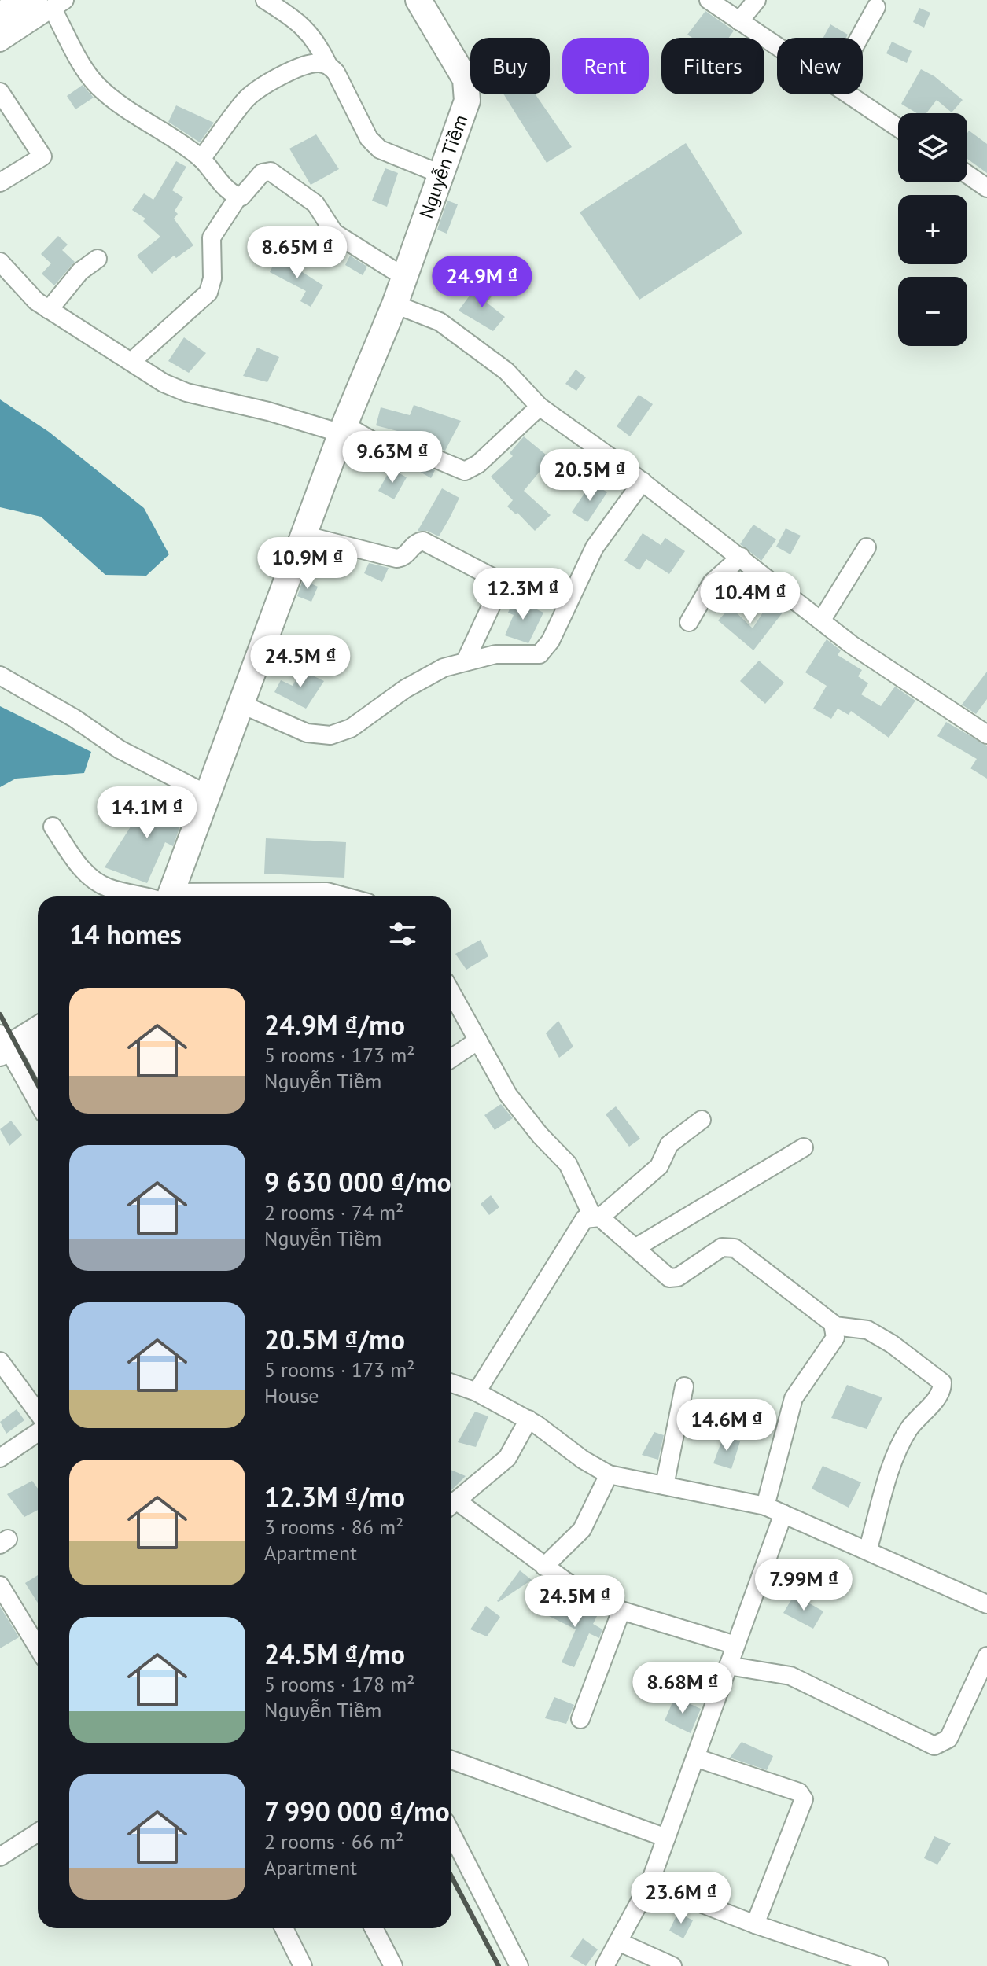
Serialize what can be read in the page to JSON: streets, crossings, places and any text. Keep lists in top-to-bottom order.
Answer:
{
  "streets": {
    "street": ["Nguyễn Tiềm"]
  },
  "page": {
    "chip": [
      "Buy",
      "Rent",
      "Filters",
      "New"
    ],
    "map_buttons": ["+", "−"],
    "price": [
      "8.65M ₫",
      "24.9M ₫",
      "9.63M ₫",
      "20.5M ₫",
      "10.9M ₫",
      "12.3M ₫",
      "10.4M ₫",
      "24.5M ₫",
      "14.1M ₫",
      "14.6M ₫",
      "7.99M ₫",
      "24.5M ₫",
      "8.68M ₫",
      "23.6M ₫"
    ],
    "heading": "14 homes",
    "list": [
      {
        "name": "24.9M ₫/mo",
        "note": "5 rooms · 173 m² · Nguyễn Tiềm"
      },
      {
        "name": "9 630 000 ₫/mo",
        "note": "2 rooms · 74 m² · Nguyễn Tiềm"
      },
      {
        "name": "20.5M ₫/mo",
        "note": "5 rooms · 173 m² · House"
      },
      {
        "name": "12.3M ₫/mo",
        "note": "3 rooms · 86 m² · Apartment"
      },
      {
        "name": "24.5M ₫/mo",
        "note": "5 rooms · 178 m² · Nguyễn Tiềm"
      },
      {
        "name": "7 990 000 ₫/mo",
        "note": "2 rooms · 66 m² · Apartment"
      }
    ]
  }
}
